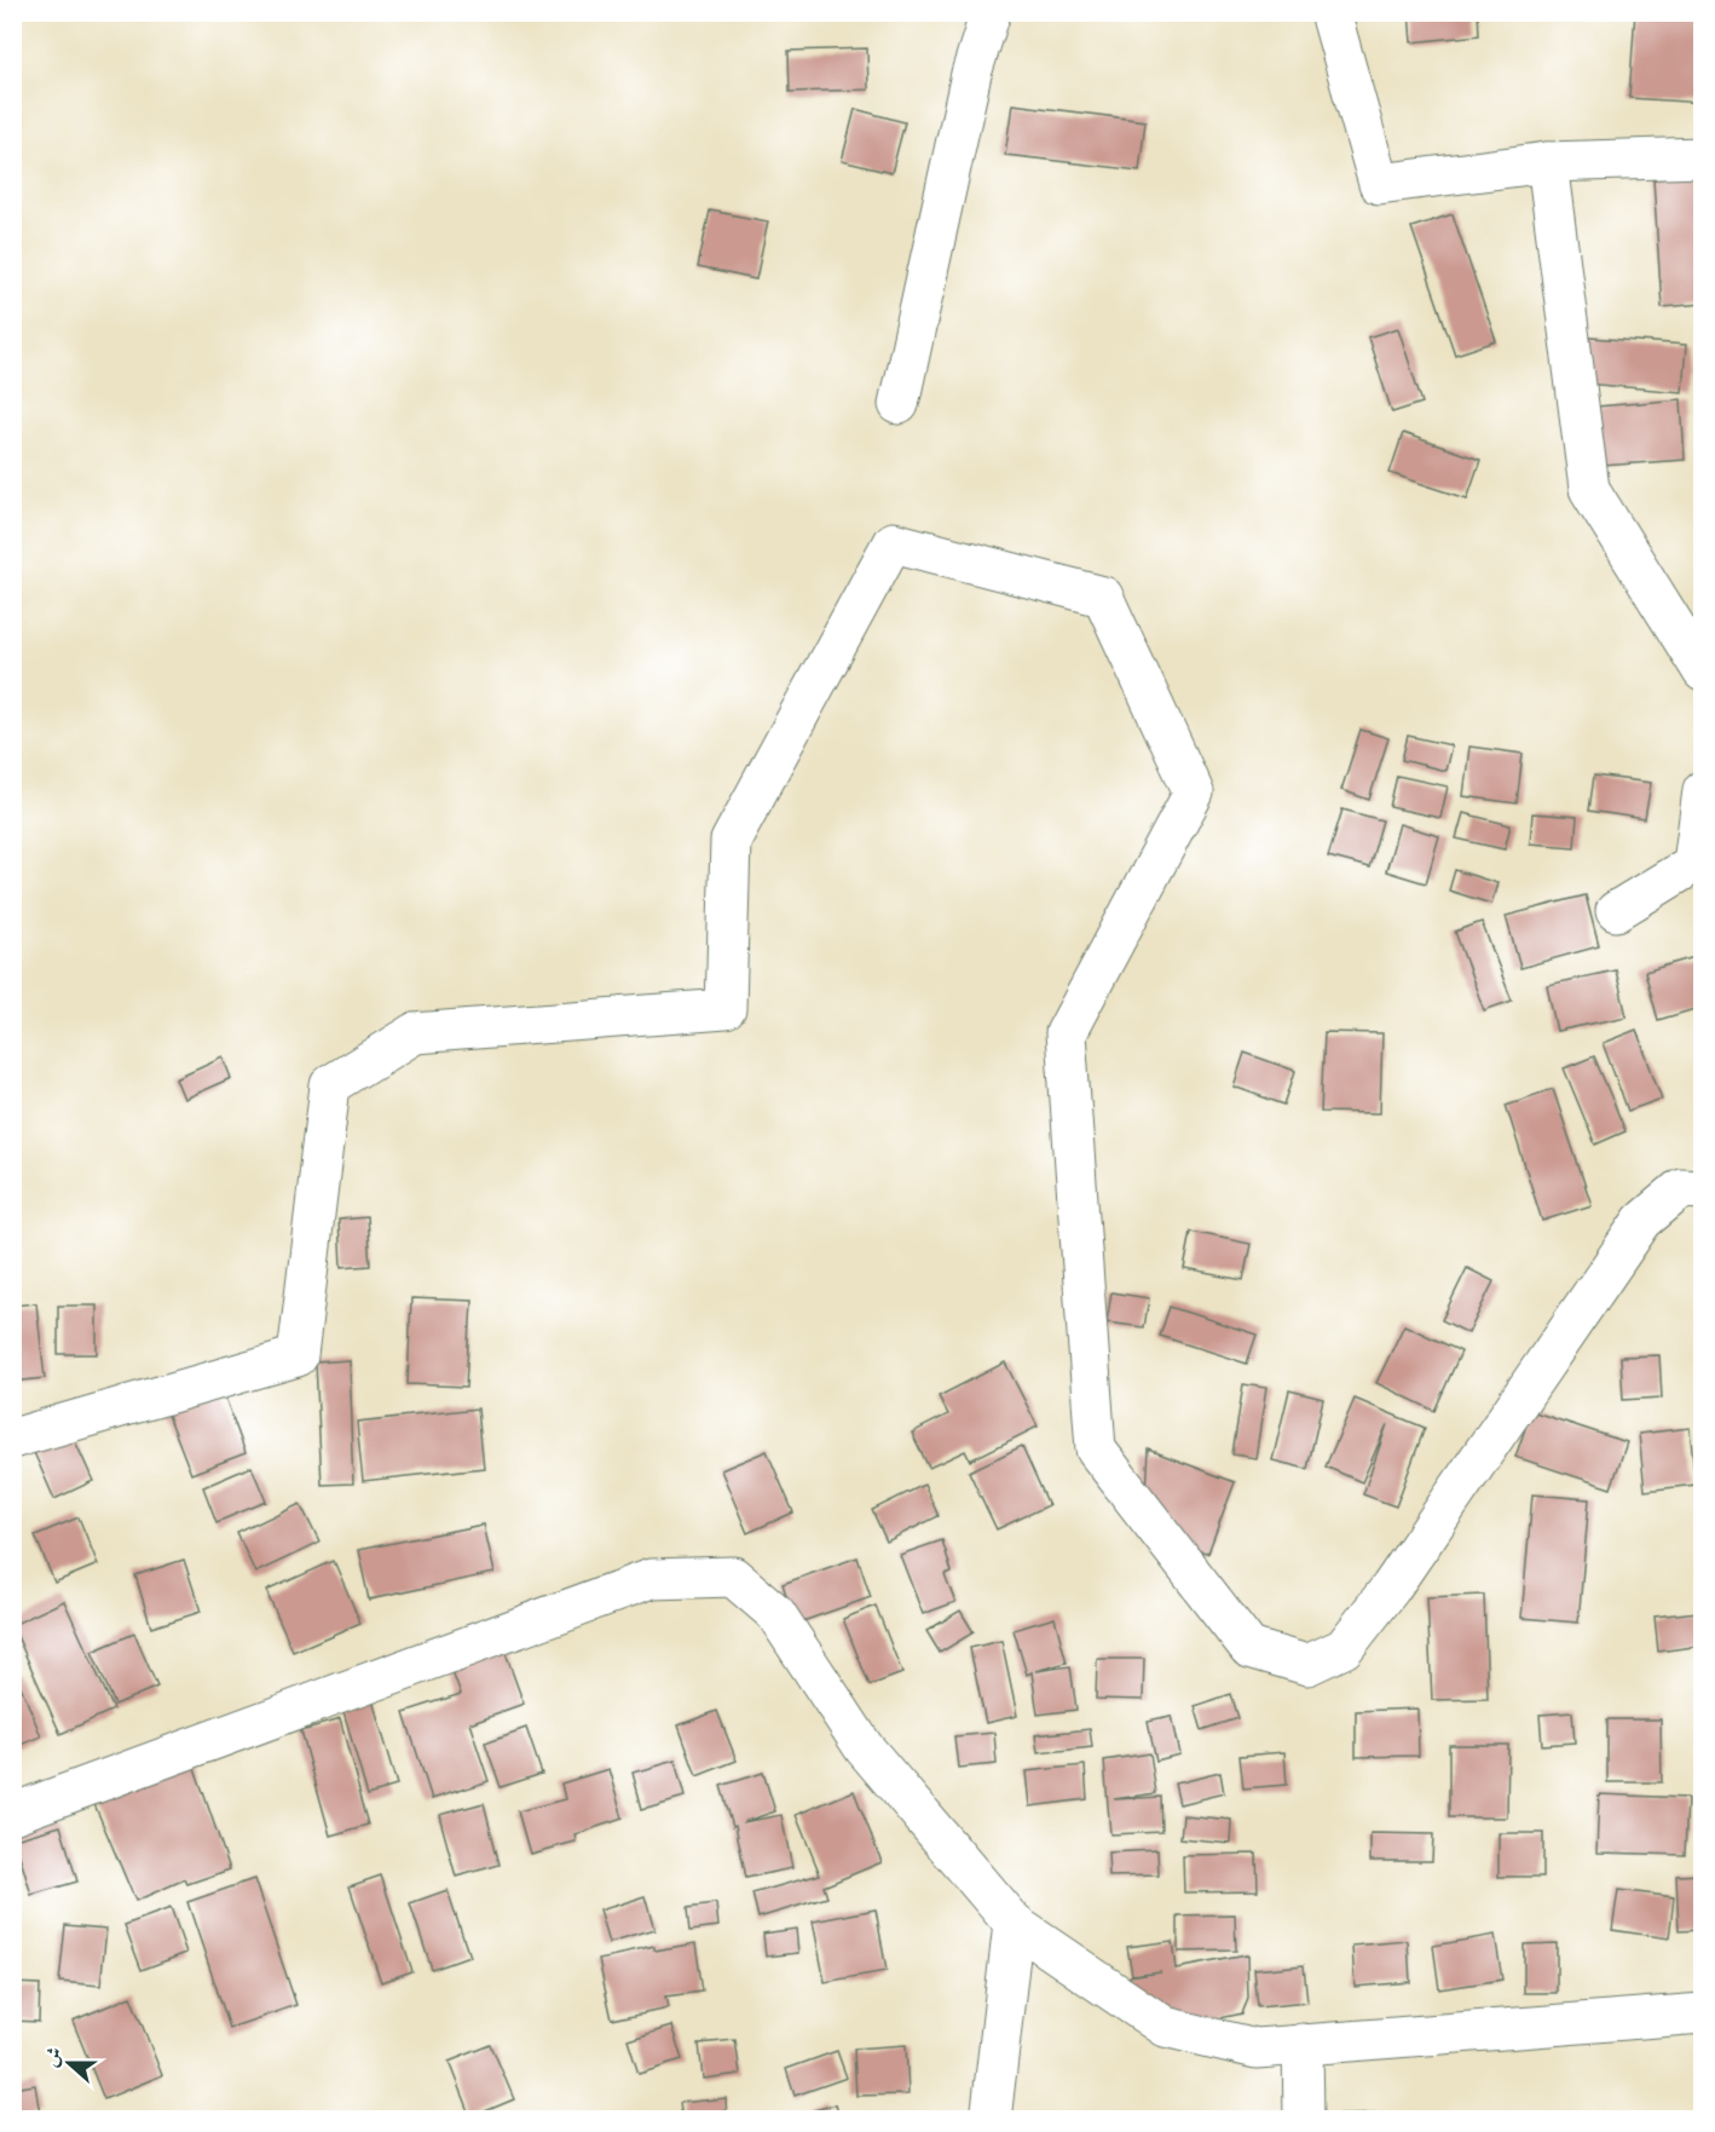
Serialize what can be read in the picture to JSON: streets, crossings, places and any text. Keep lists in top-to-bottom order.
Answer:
{
  "north": "left"
}
